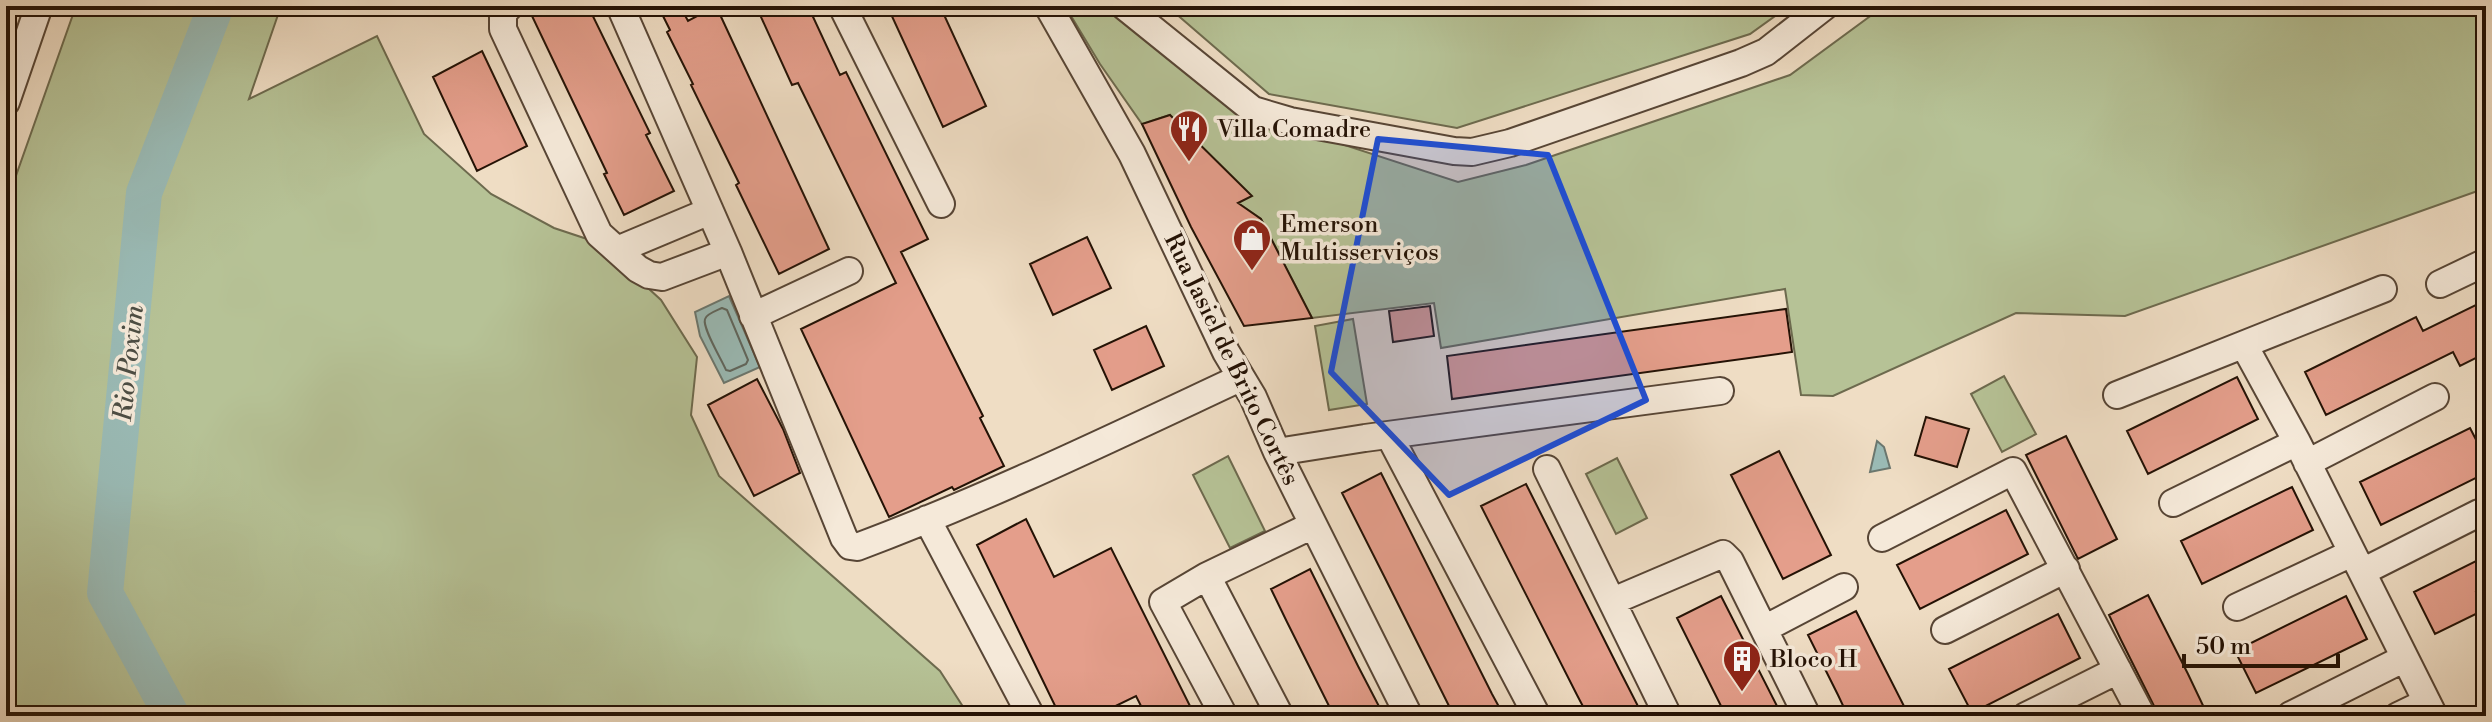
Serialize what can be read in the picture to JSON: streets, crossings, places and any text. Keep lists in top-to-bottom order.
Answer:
{
  "streets": {
    "street": ["Rua Jasiel de Brito Cortês"]
  },
  "water": ["Rio Poxim"],
  "places": {
    "restaurant": ["Villa Comadre"],
    "shop": ["Emerson Multisserviços"],
    "building": ["Bloco H"]
  },
  "scale_bar": "50 m"
}
